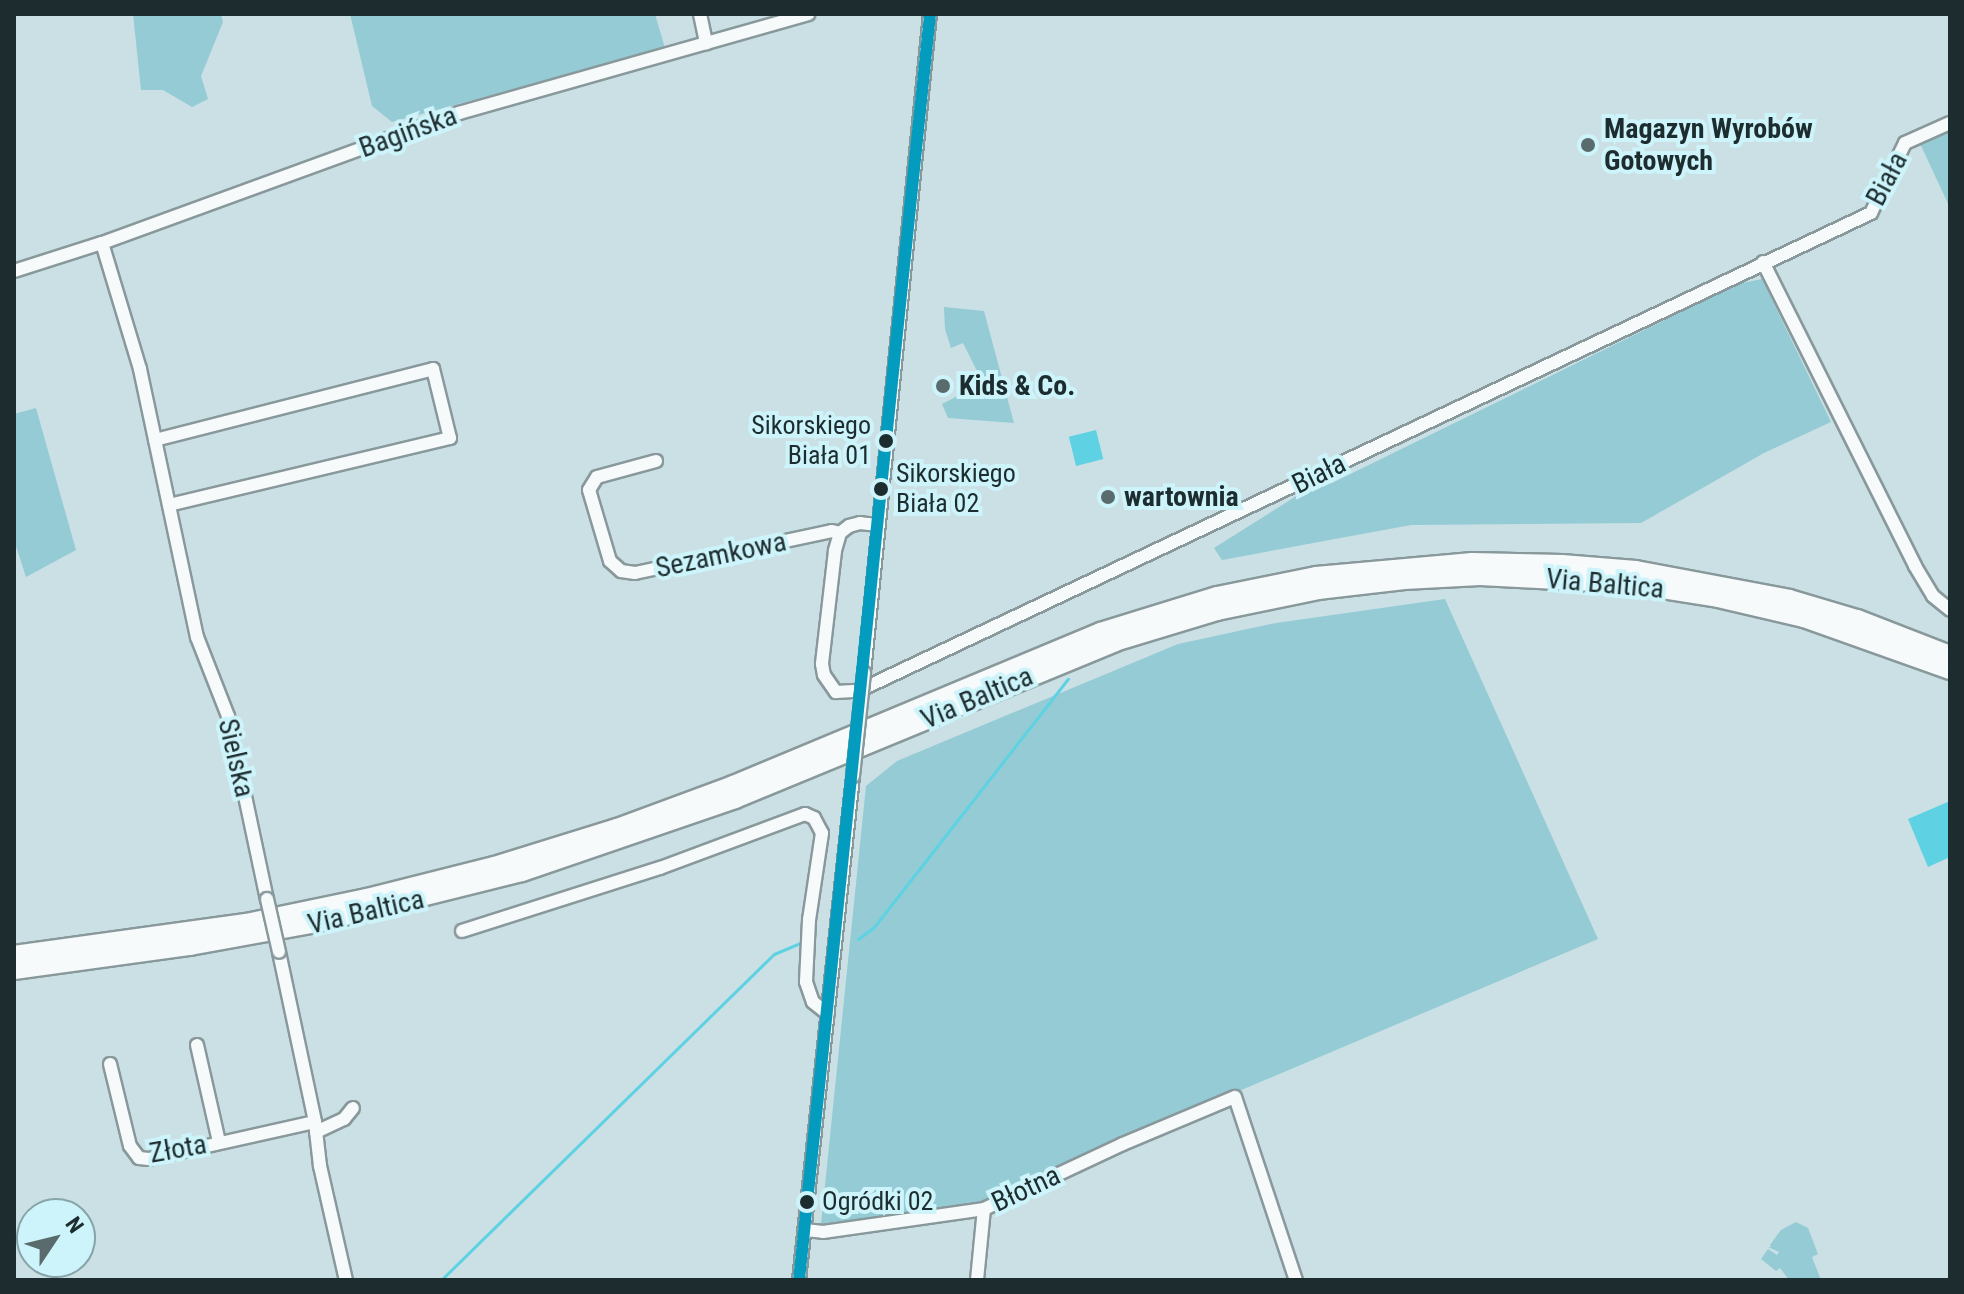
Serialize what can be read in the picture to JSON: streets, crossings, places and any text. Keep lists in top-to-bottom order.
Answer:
{
  "streets": {
    "highway": ["Via Baltica"],
    "street": [
      "Bagińska",
      "Biała",
      "Sezamkowa",
      "Sielska",
      "Złota",
      "Błotna"
    ]
  },
  "crossings": [
    ["Bagińska", "Sielska"],
    ["Biała", "Sezamkowa"],
    ["Sielska", "Złota"]
  ],
  "places": [
    "Magazyn Wyrobów Gotowych",
    "Kids & Co.",
    "Sikorskiego Biała 01",
    "Sikorskiego Biała 02",
    "wartownia",
    "Ogródki 02"
  ],
  "north": "top right"
}
